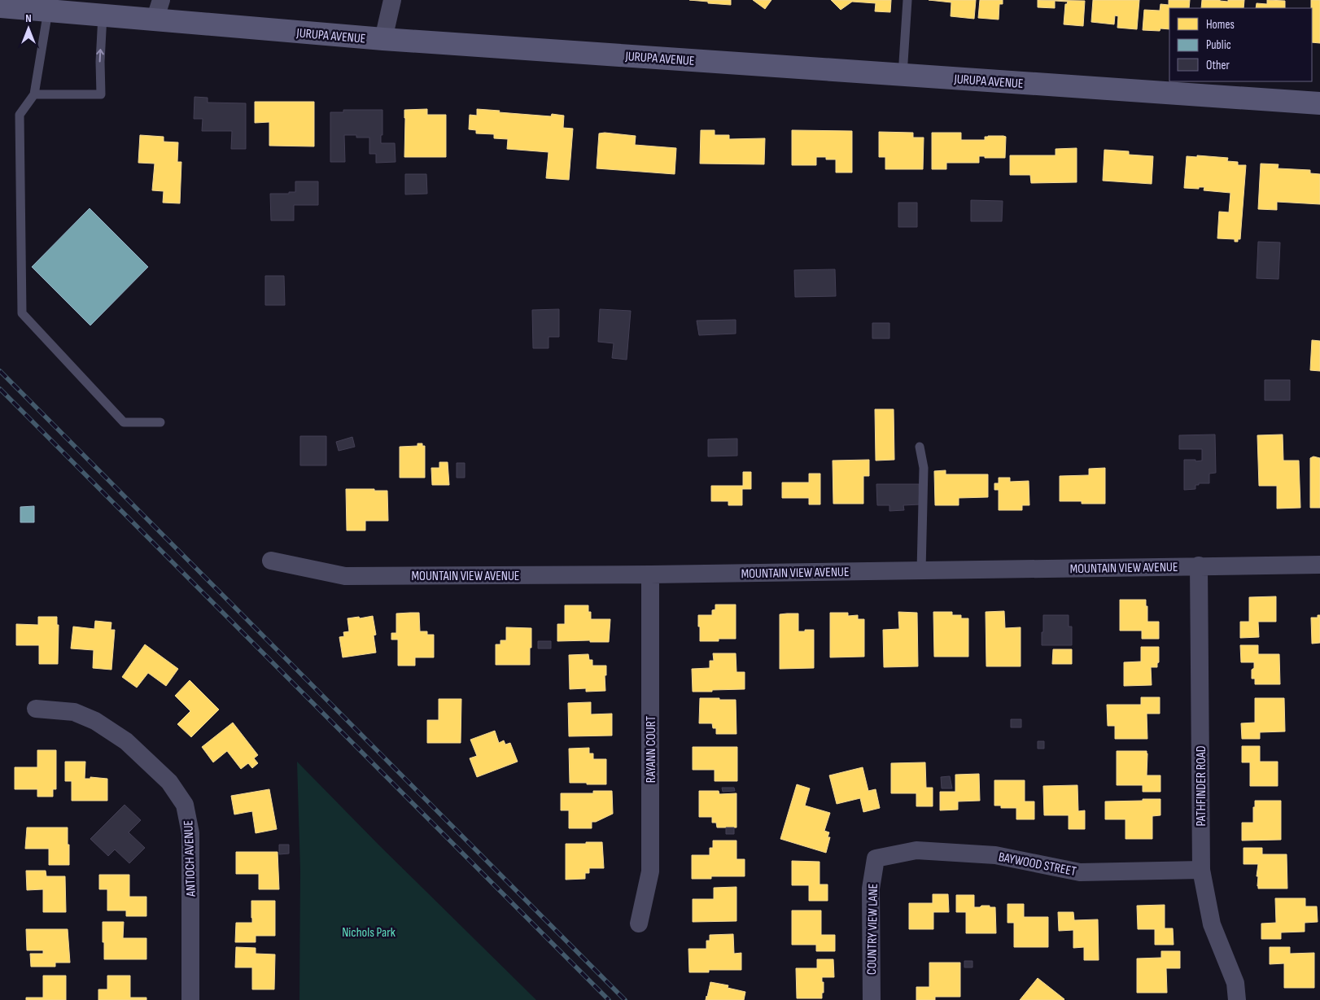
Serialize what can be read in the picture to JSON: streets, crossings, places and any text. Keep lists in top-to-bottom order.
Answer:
{
  "streets": {
    "main road": ["JURUPA AVENUE"],
    "street": [
      "MOUNTAIN VIEW AVENUE",
      "RAYANN COURT",
      "PATHFINDER ROAD",
      "ANTIOCH AVENUE",
      "BAYWOOD STREET",
      "COUNTRY VIEW LANE"
    ]
  },
  "crossings": [
    ["MOUNTAIN VIEW AVENUE", "RAYANN COURT"],
    ["MOUNTAIN VIEW AVENUE", "PATHFINDER ROAD"],
    ["PATHFINDER ROAD", "BAYWOOD STREET"],
    ["BAYWOOD STREET", "COUNTRY VIEW LANE"]
  ],
  "parks": ["Nichols Park"],
  "legend": ["Homes", "Public", "Other"],
  "north": "top"
}
